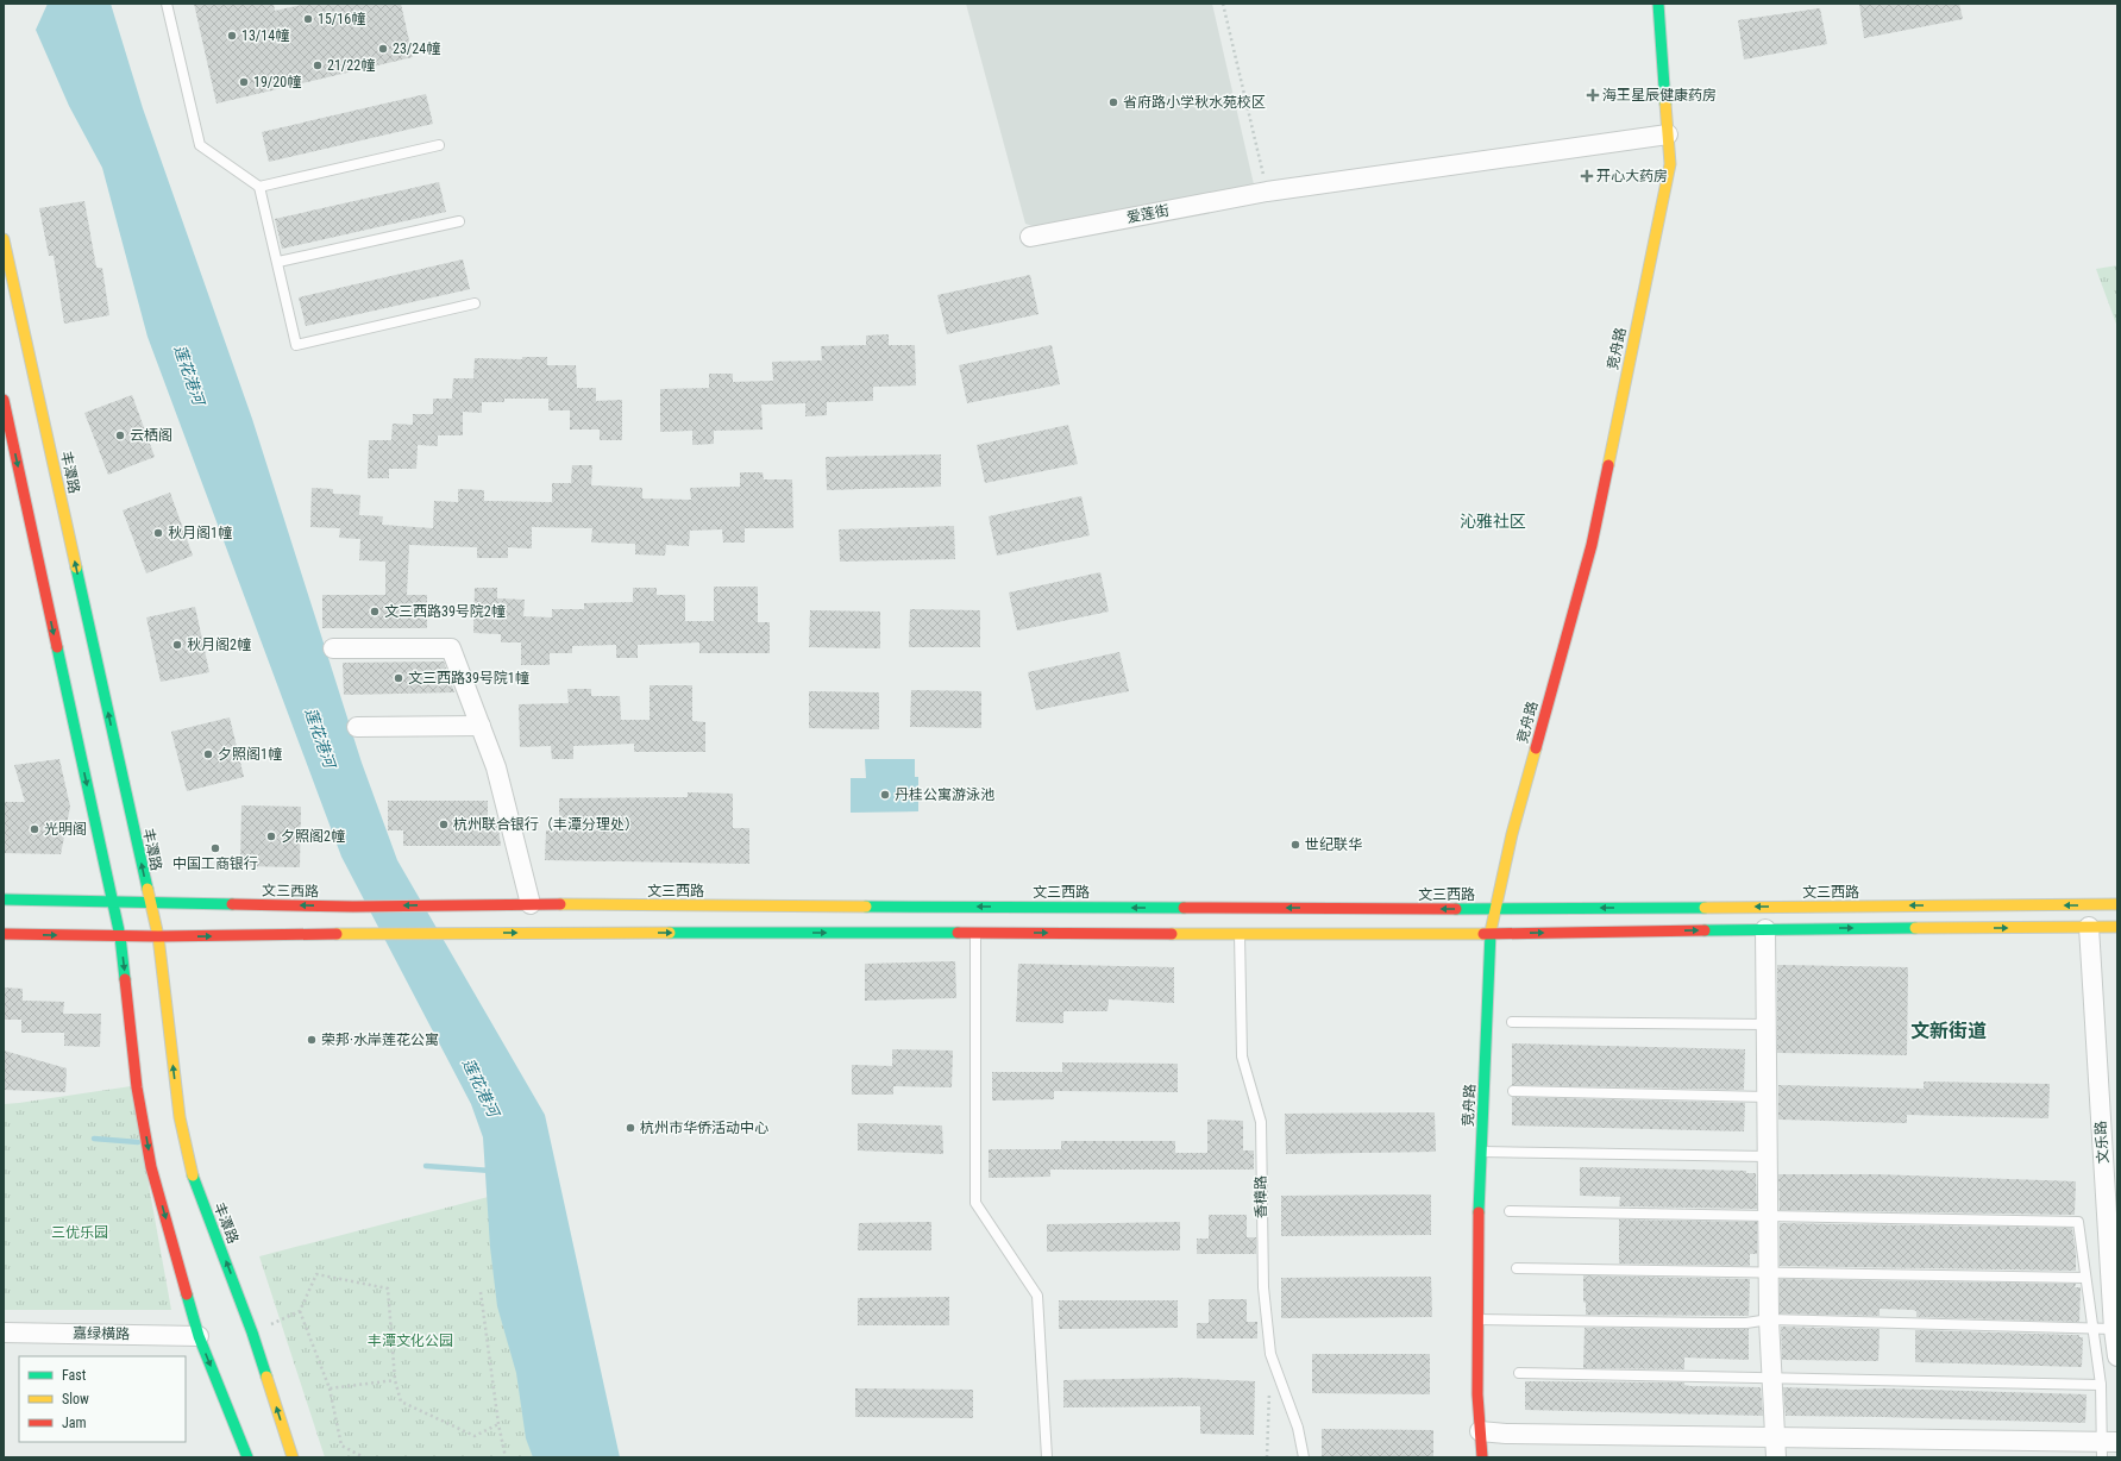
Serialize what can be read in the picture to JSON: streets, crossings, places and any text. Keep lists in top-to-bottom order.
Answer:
{
  "streets": {
    "main road": ["竞舟路", "丰潭路", "文三西路"],
    "street": ["爱莲街", "文乐路", "嘉绿横路"],
    "lane": ["香樟路"]
  },
  "crossings": [
    ["爱莲街", "竞舟路"],
    ["竞舟路", "文三西路"],
    ["丰潭路", "文三西路"]
  ],
  "districts": ["沁雅社区", "文新街道"],
  "water": ["莲花港河"],
  "parks": ["三优乐园", "丰潭文化公园"],
  "places": {
    "other": [
      "15/16幢",
      "13/14幢",
      "23/24幢",
      "21/22幢",
      "19/20幢",
      "省府路小学秋水苑校区",
      "云栖阁",
      "秋月阁1幢",
      "文三西路39号院2幢",
      "秋月阁2幢",
      "文三西路39号院1幢",
      "夕照阁1幢",
      "丹桂公寓游泳池",
      "杭州联合银行（丰潭分理处）",
      "光明阁",
      "夕照阁2幢",
      "世纪联华",
      "中国工商银行",
      "荣邦·水岸莲花公寓",
      "杭州市华侨活动中心"
    ],
    "health": ["海王星辰健康药房", "开心大药房"]
  },
  "legend": ["Fast", "Slow", "Jam"]
}
